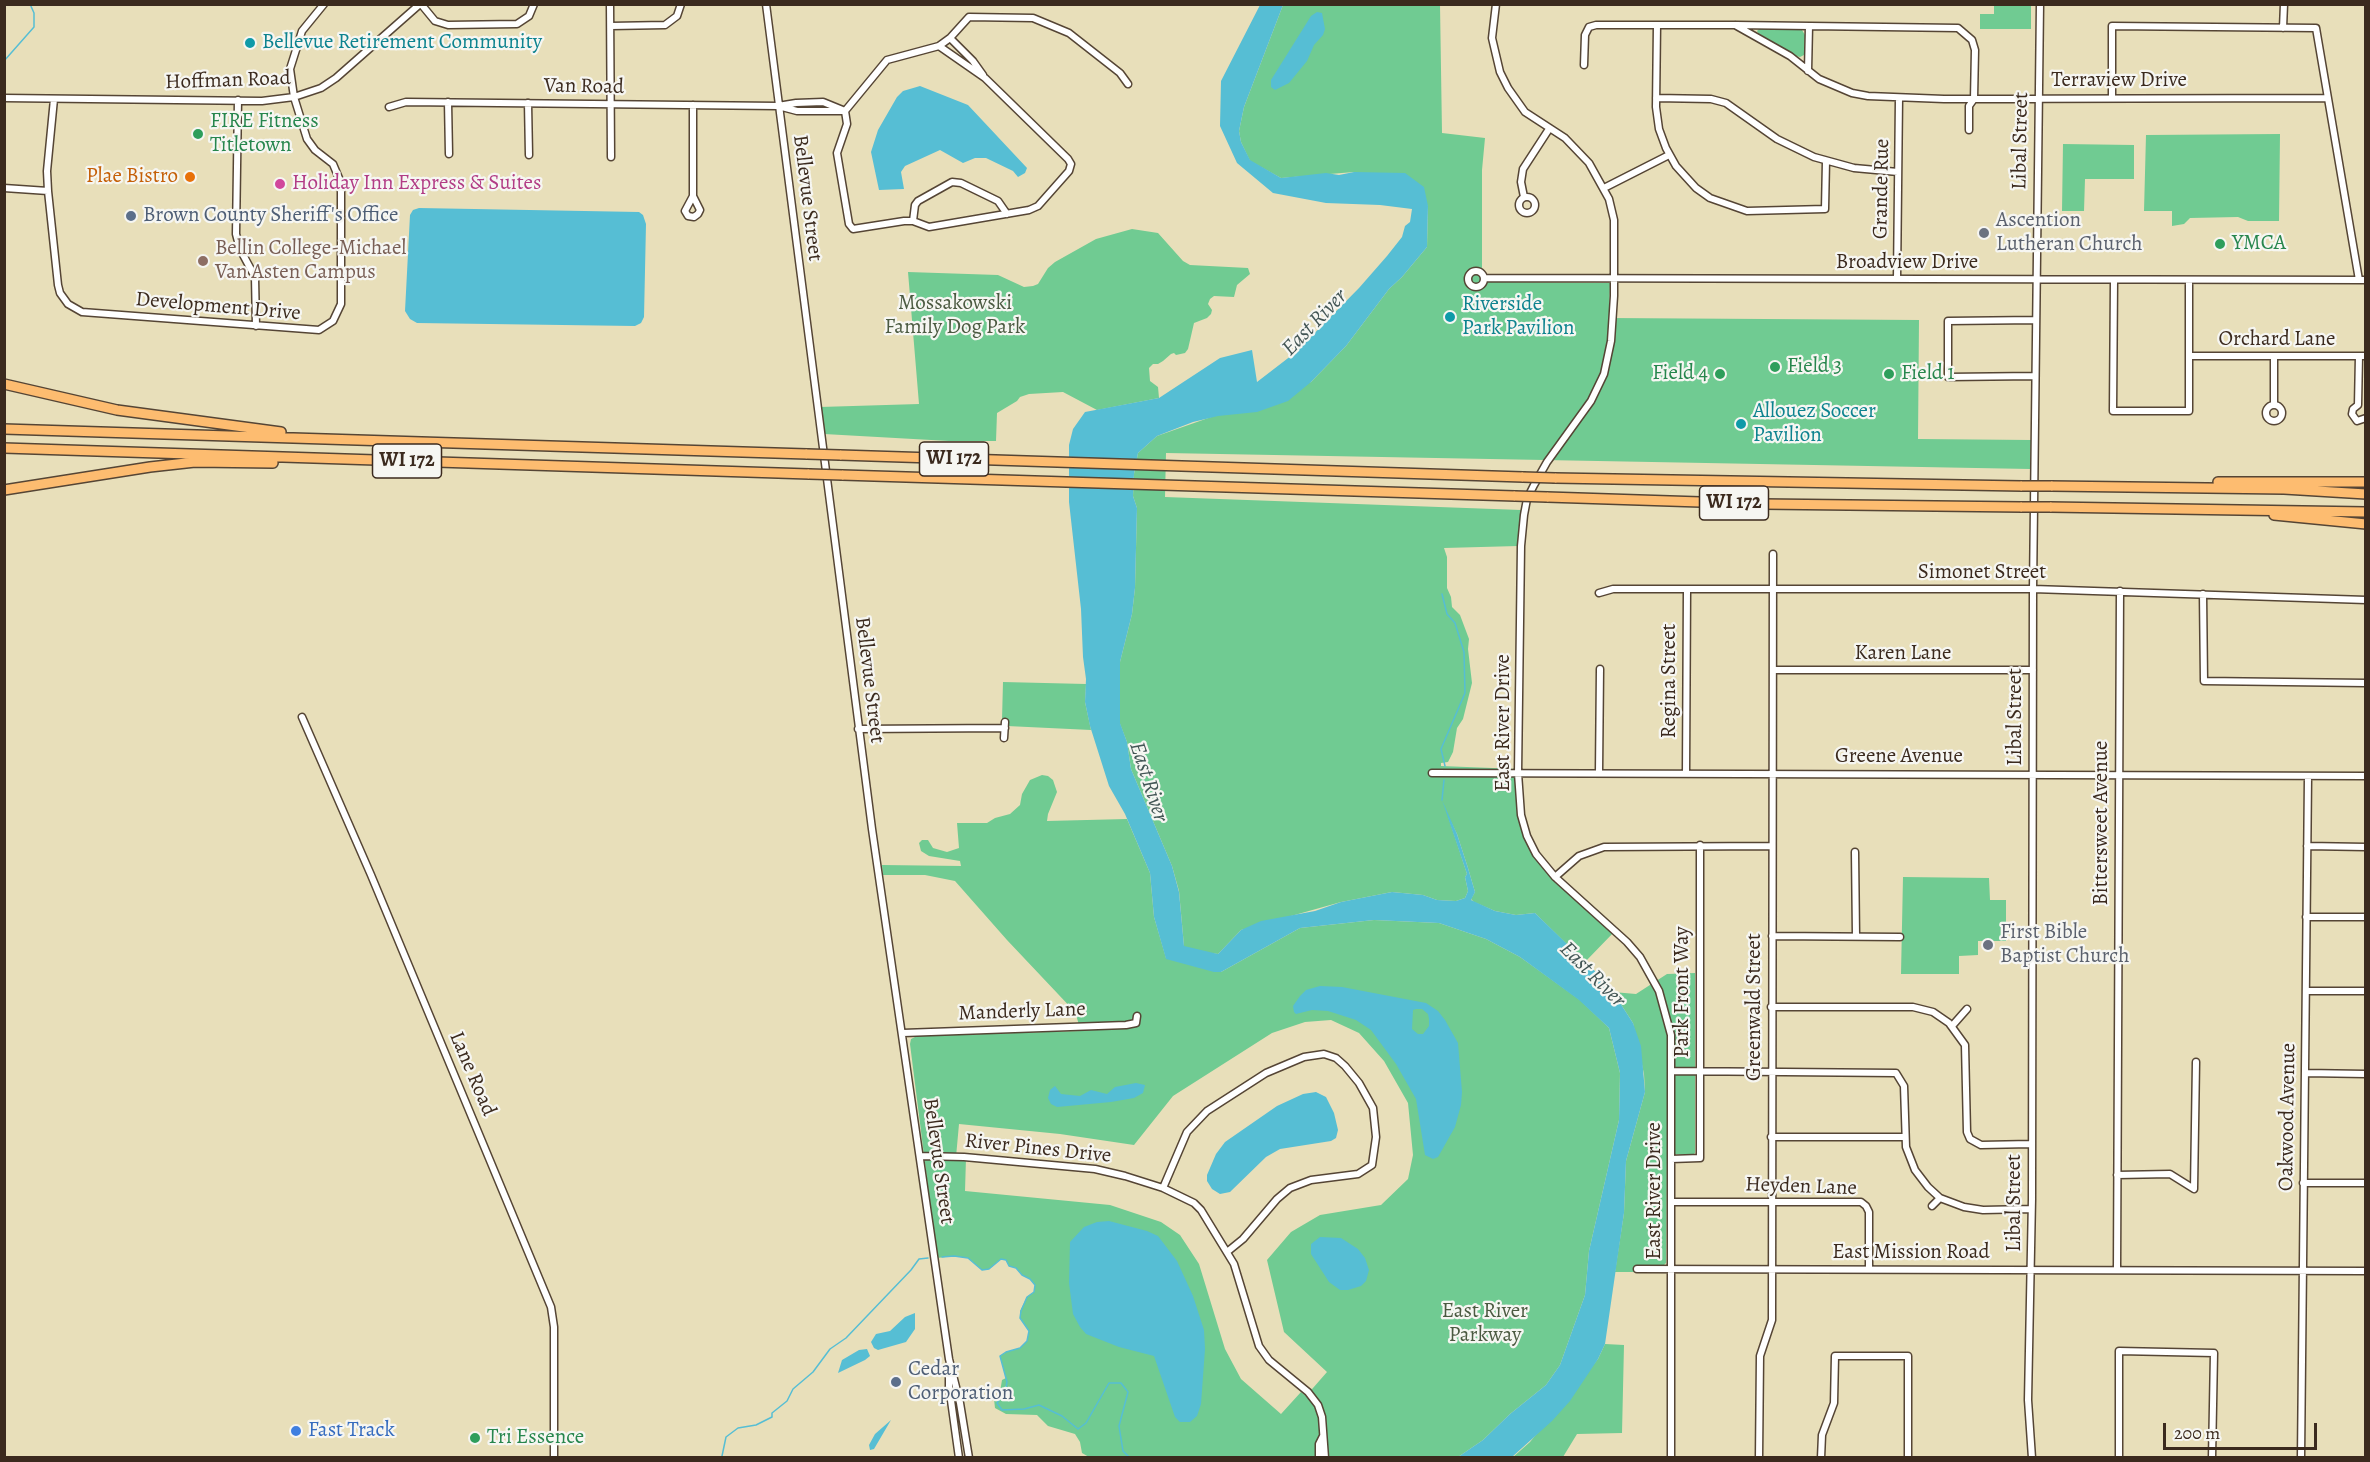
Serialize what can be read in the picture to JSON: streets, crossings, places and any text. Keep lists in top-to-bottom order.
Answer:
{
  "streets": {
    "highway": ["WI 172"],
    "street": [
      "Hoffman Road",
      "Terraview Drive",
      "Van Road",
      "Libal Street",
      "Grande Rue",
      "Bellevue Street",
      "Broadview Drive",
      "Development Drive",
      "Orchard Lane",
      "Simonet Street",
      "Karen Lane",
      "Regina Street",
      "East River Drive",
      "Greene Avenue",
      "Bittersweet Avenue",
      "Park Front Way",
      "Greenwald Street",
      "Manderly Lane",
      "Lane Road",
      "Oakwood Avenue",
      "River Pines Drive",
      "Heyden Lane",
      "East Mission Road"
    ]
  },
  "crossings": [
    ["Hoffman Road", "Development Drive"],
    ["Terraview Drive", "Libal Street"],
    ["Terraview Drive", "Grande Rue"],
    ["Van Road", "Bellevue Street"],
    ["Libal Street", "Broadview Drive"],
    ["Libal Street", "Simonet Street"],
    ["Libal Street", "Karen Lane"],
    ["Libal Street", "Greene Avenue"],
    ["Libal Street", "East Mission Road"],
    ["Grande Rue", "Broadview Drive"],
    ["Bellevue Street", "Manderly Lane"],
    ["Bellevue Street", "River Pines Drive"],
    ["Broadview Drive", "East River Drive"],
    ["Simonet Street", "Regina Street"],
    ["Simonet Street", "Bittersweet Avenue"],
    ["Simonet Street", "Greenwald Street"],
    ["Karen Lane", "Greenwald Street"],
    ["Regina Street", "Greene Avenue"],
    ["East River Drive", "Greene Avenue"],
    ["East River Drive", "Park Front Way"],
    ["East River Drive", "Heyden Lane"],
    ["East River Drive", "East Mission Road"],
    ["Greene Avenue", "Bittersweet Avenue"],
    ["Greene Avenue", "Greenwald Street"],
    ["Greene Avenue", "Oakwood Avenue"],
    ["Bittersweet Avenue", "East Mission Road"],
    ["Greenwald Street", "Heyden Lane"],
    ["Greenwald Street", "East Mission Road"],
    ["Oakwood Avenue", "East Mission Road"],
    ["Heyden Lane", "East Mission Road"]
  ],
  "water": ["East River"],
  "parks": ["Mossakowski Family Dog Park", "East River Parkway"],
  "places": [
    "Bellevue Retirement Community",
    "FIRE Fitness Titletown",
    "Plae Bistro",
    "Holiday Inn Express & Suites",
    "Brown County Sheriff's Office",
    "Ascention Lutheran Church",
    "YMCA",
    "Bellin College-Michael Van Asten Campus",
    "Riverside Park Pavilion",
    "Field 3",
    "Field 4",
    "Field 1",
    "Allouez Soccer Pavilion",
    "First Bible Baptist Church",
    "Cedar Corporation",
    "Fast Track",
    "Tri Essence"
  ],
  "scale_bar": "200 m"
}
